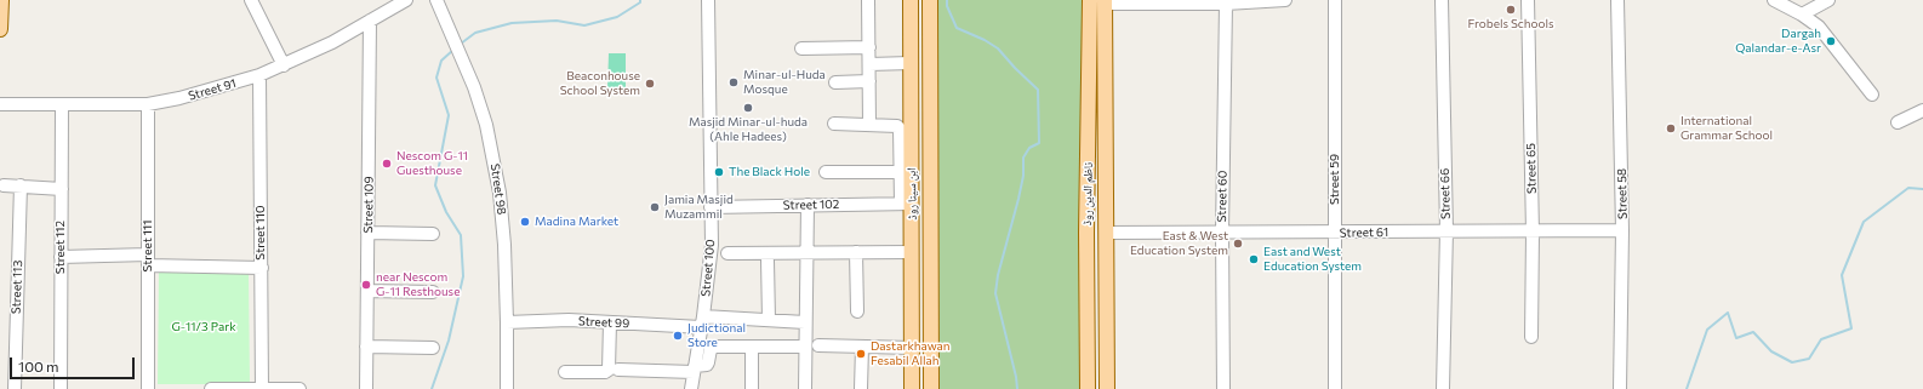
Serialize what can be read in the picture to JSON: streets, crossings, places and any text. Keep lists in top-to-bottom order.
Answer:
{
  "streets": {
    "main road": ["ابن سینا روڈ", "ناظم الدین روڈ"],
    "street": [
      "Street 91",
      "Street 65",
      "Street 59",
      "Street 98",
      "Street 66",
      "Street 58",
      "Street 60",
      "Street 109",
      "Street 102",
      "Street 110",
      "Street 61",
      "Street 111",
      "Street 112",
      "Street 100",
      "Street 113",
      "Street 99"
    ]
  },
  "crossings": [
    ["Street 91", "Street 109"],
    ["Street 91", "Street 110"],
    ["Street 91", "Street 111"],
    ["Street 91", "Street 112"],
    ["Street 65", "Street 61"],
    ["Street 59", "Street 61"],
    ["Street 98", "Street 99"],
    ["ابن سینا روڈ", "Street 102"],
    ["ناظم الدین روڈ", "Street 61"],
    ["Street 66", "Street 61"],
    ["Street 58", "Street 61"],
    ["Street 60", "Street 61"],
    ["Street 102", "Street 100"],
    ["Street 100", "Street 99"]
  ],
  "parks": ["G-11/3 Park"],
  "places": [
    "Frobels Schools",
    "Dargah Qalandar-e-Asr",
    "Minar-ul-Huda Mosque",
    "Beaconhouse School System",
    "Masjid Minar-ul-huda (Ahle Hadees)",
    "International Grammar School",
    "Nescom G-11 Guesthouse",
    "The Black Hole",
    "Jamia Masjid Muzammil",
    "Madina Market",
    "East & West Education System",
    "East and West Education System",
    "near Nescom G-11 Resthouse",
    "Judictional Store",
    "Dastarkhawan Fesabil Allah"
  ],
  "scale_bar": "100 m"
}
